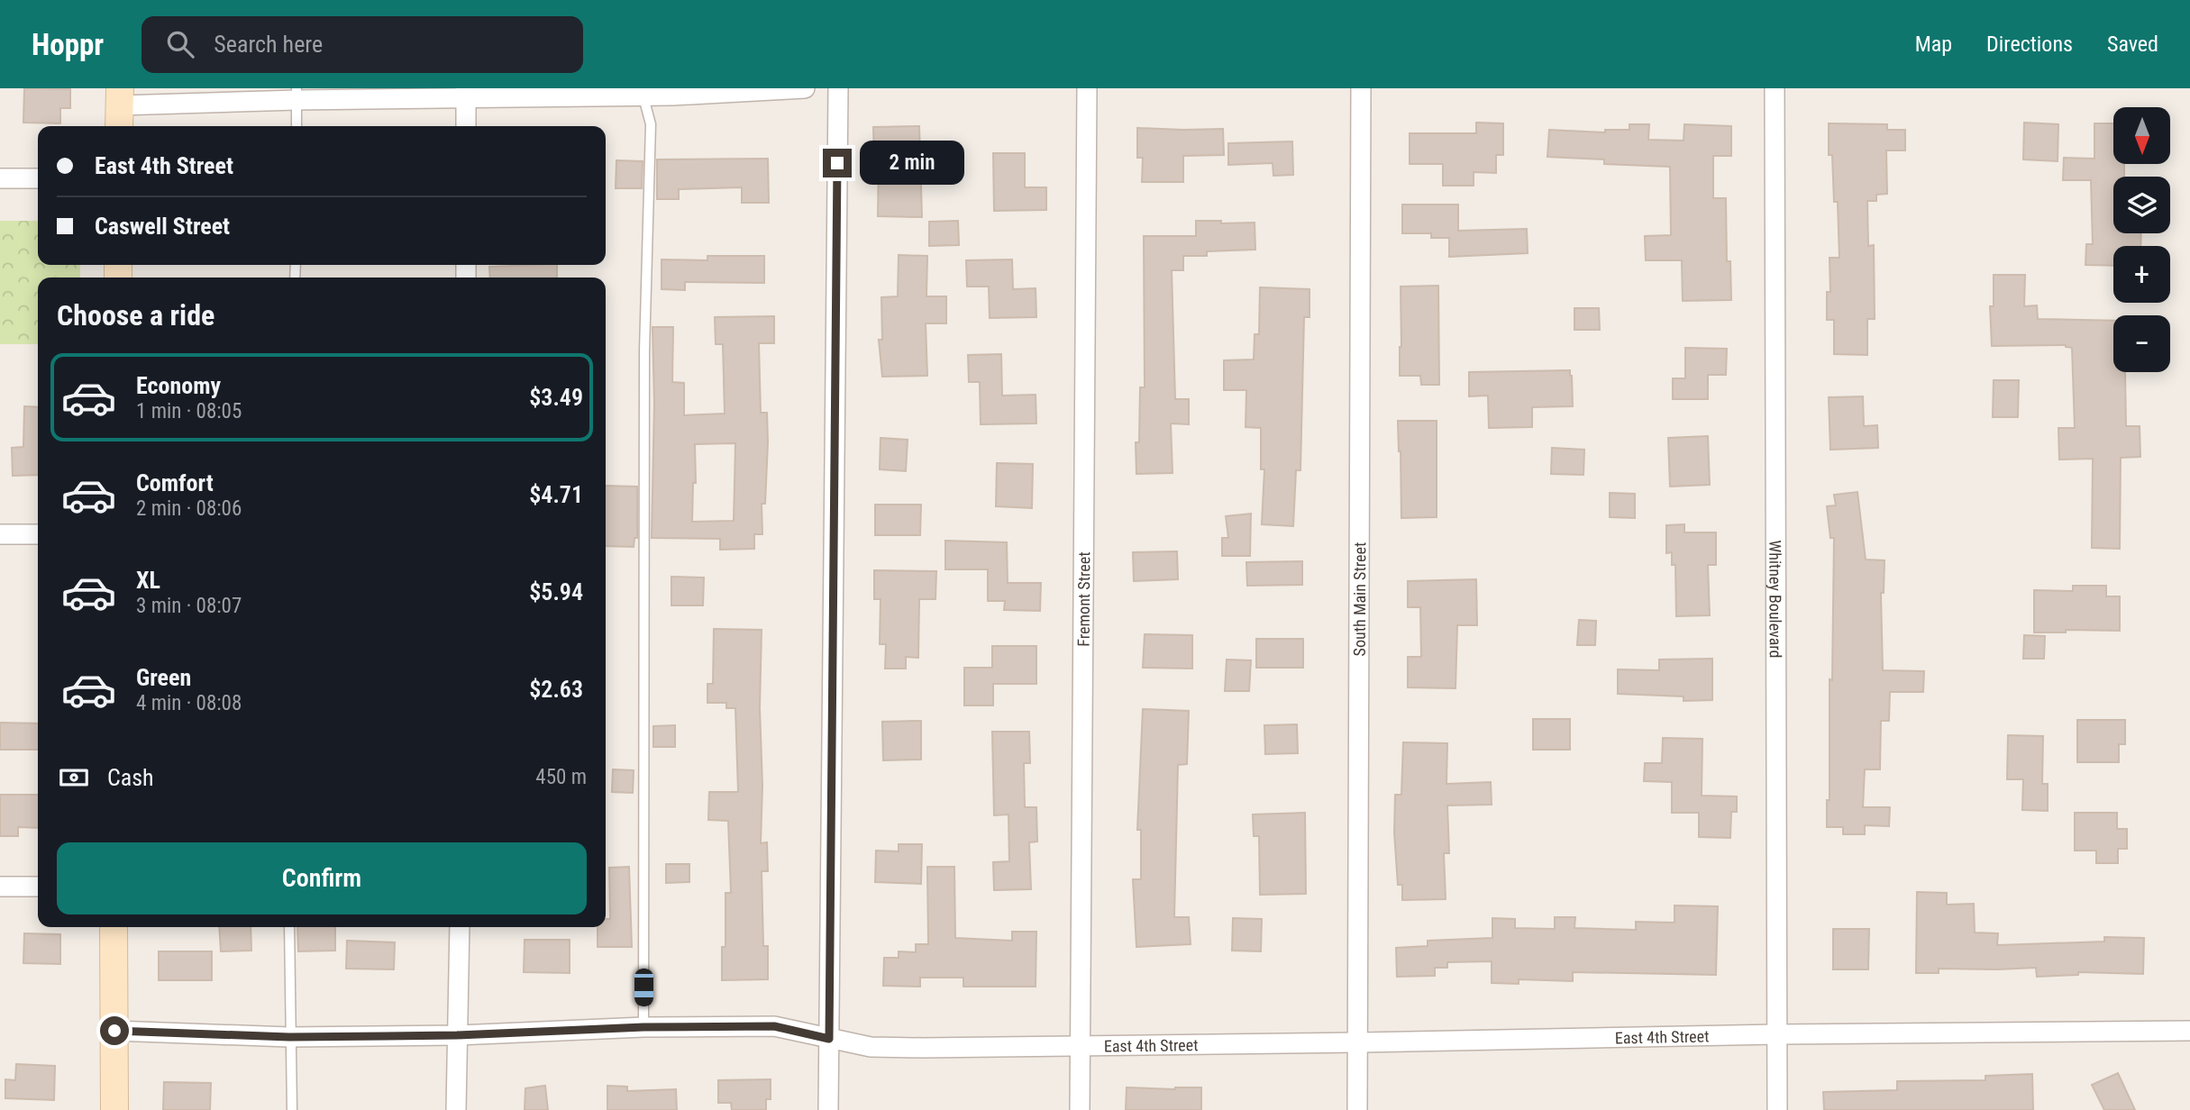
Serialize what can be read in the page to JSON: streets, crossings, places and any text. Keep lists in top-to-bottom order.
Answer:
{
  "streets": {
    "street": [
      "Fremont Street",
      "South Main Street",
      "Whitney Boulevard",
      "East 4th Street"
    ]
  },
  "crossings": [
    ["Fremont Street", "East 4th Street"],
    ["South Main Street", "East 4th Street"],
    ["Whitney Boulevard", "East 4th Street"]
  ],
  "north": "bottom",
  "page": {
    "header": "Hoppr",
    "search": "Search here",
    "nav": ["Map", "Directions", "Saved"],
    "map_buttons": ["+", "−"],
    "banner": ["East 4th Street", "Caswell Street"],
    "bubble": "2 min",
    "heading": "Choose a ride",
    "list": [
      {
        "name": "Economy",
        "note": "1 min · 08:05",
        "value": "$3.49"
      },
      {
        "name": "Comfort",
        "note": "2 min · 08:06",
        "value": "$4.71"
      },
      {
        "name": "XL",
        "note": "3 min · 08:07",
        "value": "$5.94"
      },
      {
        "name": "Green",
        "note": "4 min · 08:08",
        "value": "$2.63"
      }
    ],
    "pay": ["Cash", "450 m"],
    "buttons": "Confirm"
  }
}
